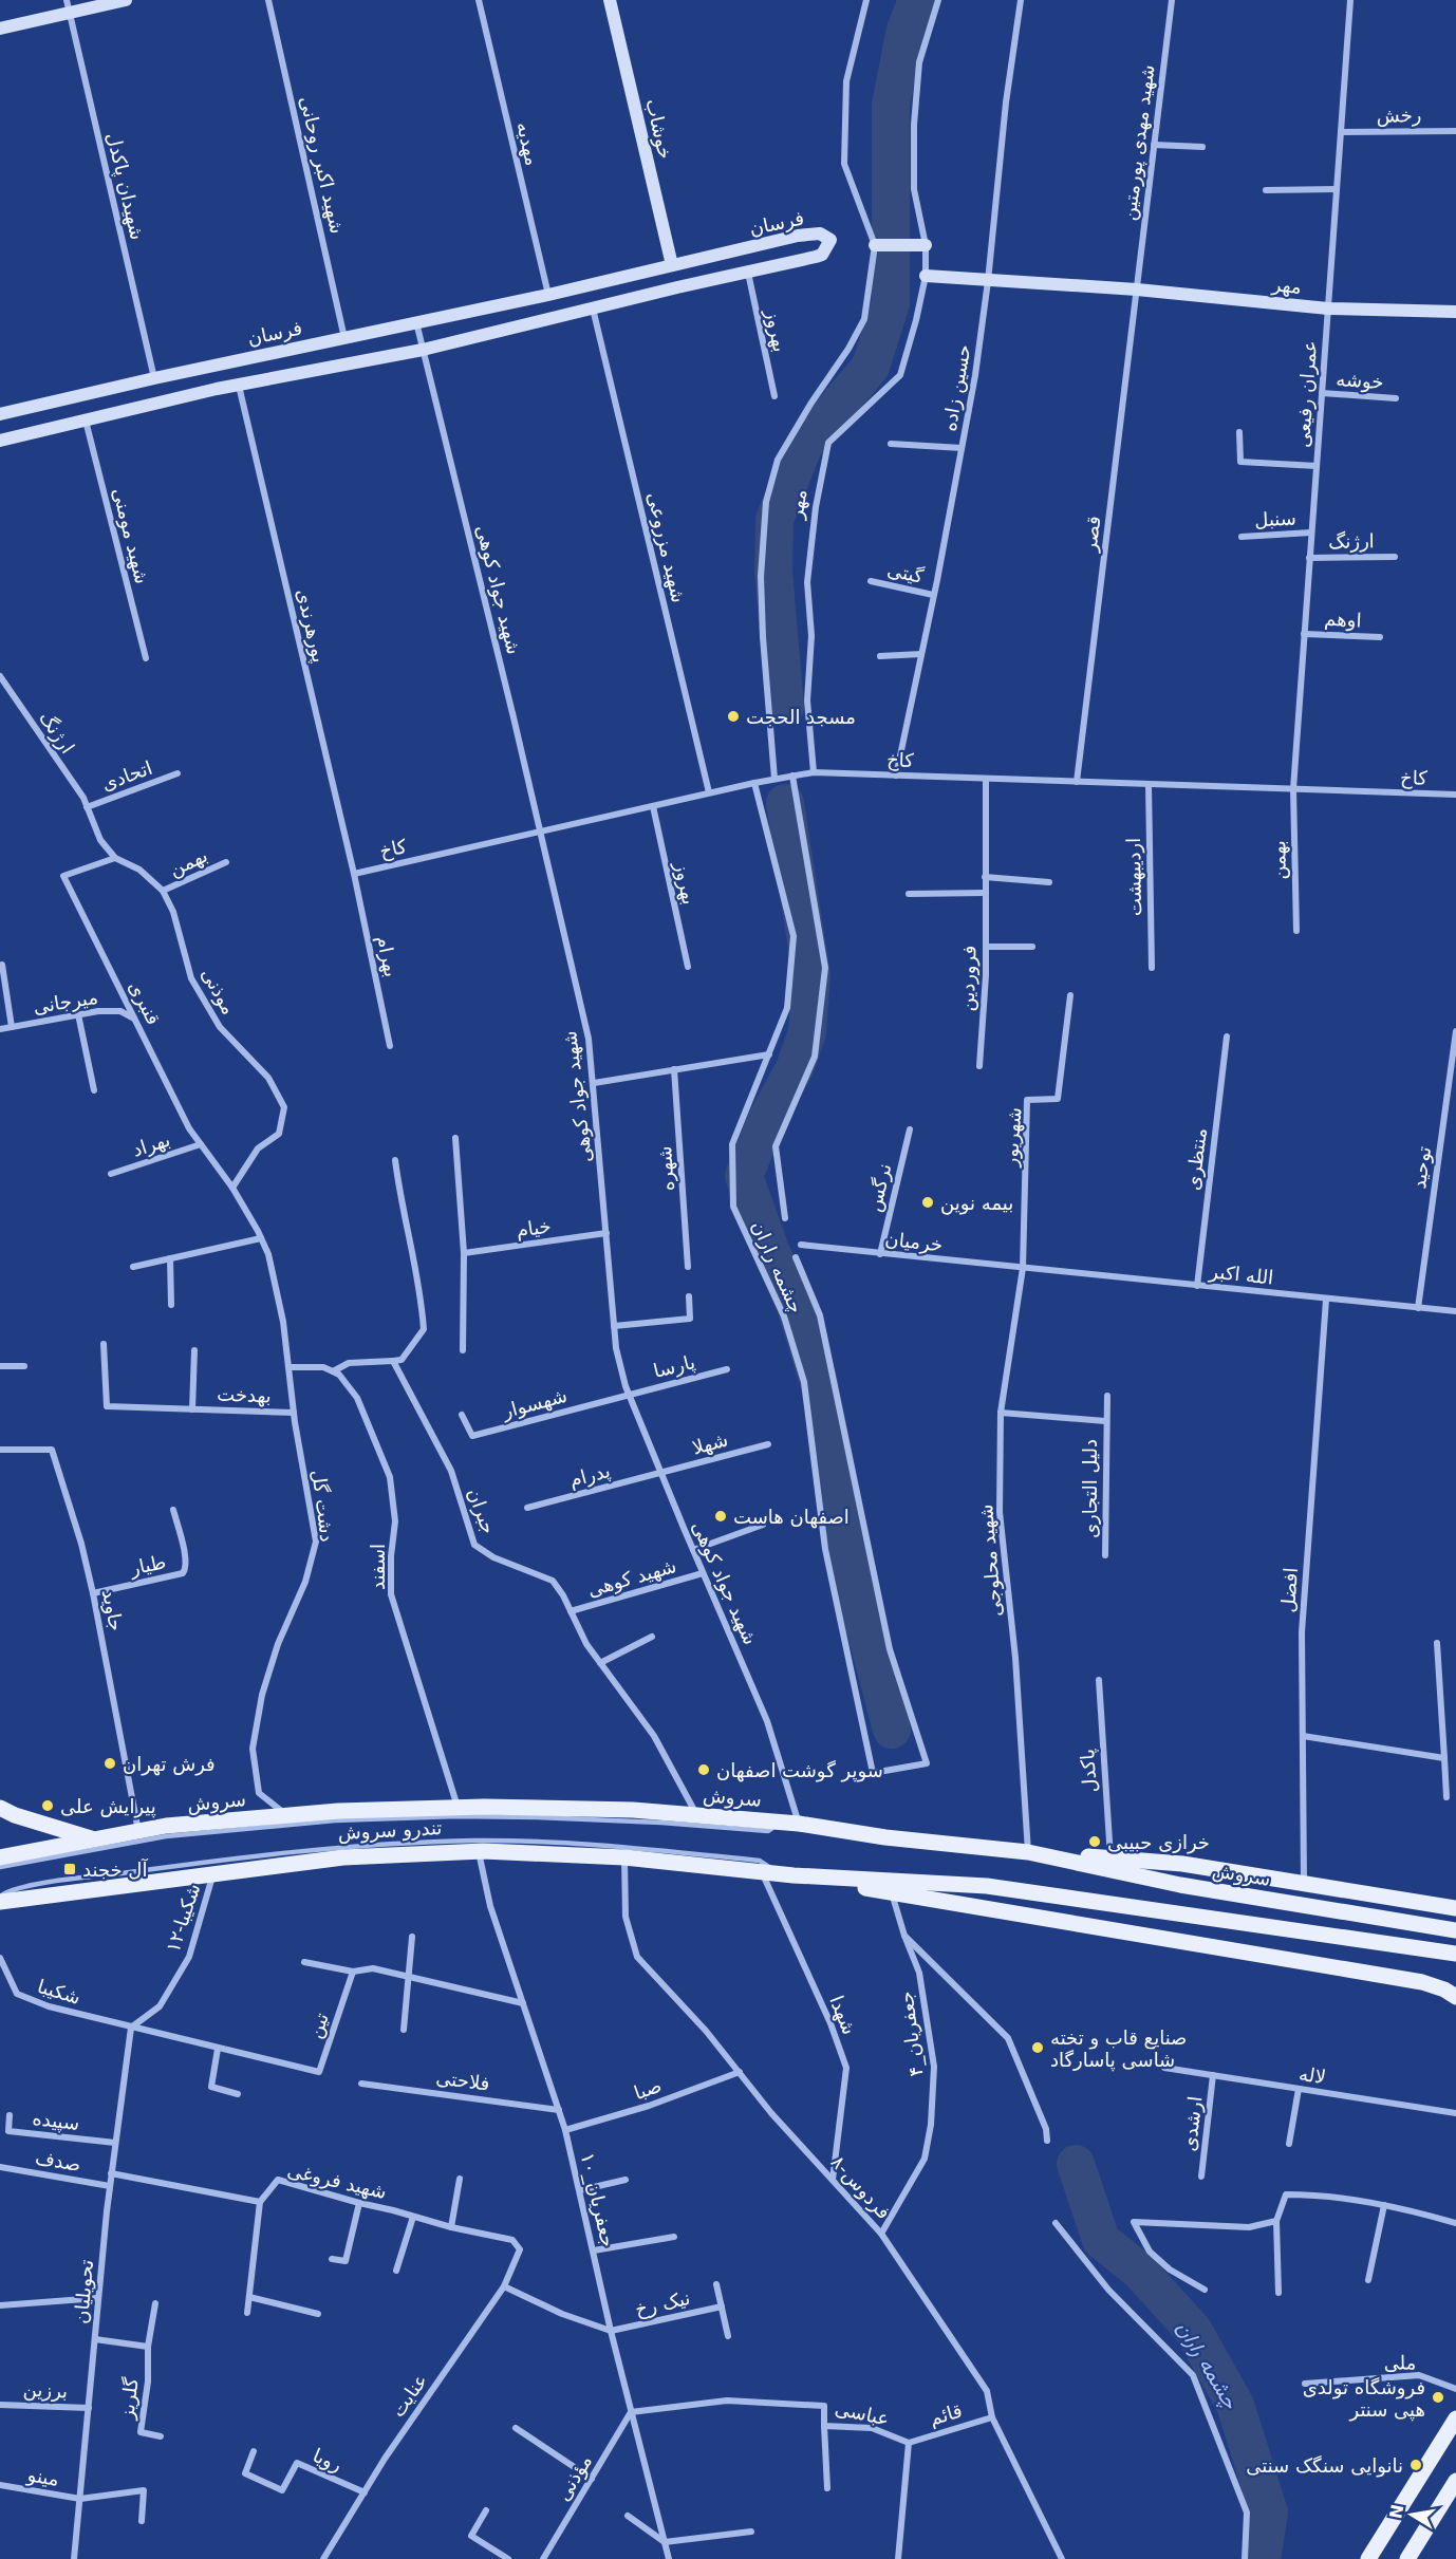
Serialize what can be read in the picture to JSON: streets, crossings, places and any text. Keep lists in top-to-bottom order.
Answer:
{
  "streets": {
    "main road": ["سروش"],
    "street": [
      "رخش",
      "خوشاب",
      "شهید مهدی پورمتین",
      "مهدیه",
      "شهید اکبر روحانی",
      "شهیدان پاکدل",
      "فرسان",
      "مهر",
      "بهروز",
      "خوشه",
      "حسین زاده",
      "عمران رفیعی",
      "سنبل",
      "قصر",
      "شهید مومنی",
      "ارژنگ",
      "شهید مزروعی",
      "گیتی",
      "شهید جواد کوهی",
      "اوهم",
      "پورهرندی",
      "کاخ",
      "اتحادی",
      "بهمن",
      "اردیبهشت",
      "بهرام",
      "فروردین",
      "موذنی",
      "میرجانی",
      "قنبری",
      "شهریور",
      "بهراد",
      "منتظری",
      "توحید",
      "شهره",
      "نرگس",
      "خیام",
      "خرمیان",
      "چشمه راران",
      "الله اکبر",
      "پارسا",
      "بهدخت",
      "شهسوار",
      "شهلا",
      "پدرام",
      "دلیل التجاری",
      "دشت گل",
      "جبران",
      "شهید محلوجی",
      "طیار",
      "اسفند",
      "شهید کوهی",
      "افضل",
      "جاوید",
      "پاکدل",
      "۱۲-شکیبا",
      "شکیبا",
      "شهدا",
      "تین",
      "۴_جعفریان",
      "لاله",
      "فلاحتی",
      "صبا",
      "سپیده",
      "ارشدی",
      "صدف",
      "شهید فروغی",
      "۸-فردوس",
      "۱۰_جعفریان",
      "تحویلیان",
      "نیک رخ",
      "ملی",
      "برزین",
      "عنایت",
      "گلریز",
      "عباسی",
      "قائم",
      "رویا",
      "مینو",
      "مؤذنی"
    ],
    "lane": ["تندرو سروش"]
  },
  "crossings": [
    ["رخش", "عمران رفیعی"],
    ["خوشاب", "فرسان"],
    ["شهید مهدی پورمتین", "مهر"],
    ["شهید مهدی پورمتین", "قصر"],
    ["مهدیه", "فرسان"],
    ["شهید اکبر روحانی", "فرسان"],
    ["شهیدان پاکدل", "فرسان"],
    ["فرسان", "بهروز"],
    ["فرسان", "شهید مومنی"],
    ["فرسان", "شهید مزروعی"],
    ["فرسان", "شهید جواد کوهی"],
    ["فرسان", "پورهرندی"],
    ["مهر", "حسین زاده"],
    ["مهر", "عمران رفیعی"],
    ["مهر", "قصر"],
    ["مهر", "کاخ"],
    ["بهروز", "کاخ"],
    ["خوشه", "عمران رفیعی"],
    ["حسین زاده", "گیتی"],
    ["حسین زاده", "کاخ"],
    ["عمران رفیعی", "سنبل"],
    ["عمران رفیعی", "ارژنگ"],
    ["عمران رفیعی", "اوهم"],
    ["عمران رفیعی", "کاخ"],
    ["عمران رفیعی", "بهمن"],
    ["قصر", "کاخ"],
    ["ارژنگ", "اتحادی"],
    ["ارژنگ", "موذنی"],
    ["شهید مزروعی", "کاخ"],
    ["شهید جواد کوهی", "کاخ"],
    ["شهید جواد کوهی", "خیام"],
    ["شهید جواد کوهی", "پارسا"],
    ["شهید جواد کوهی", "شهسوار"],
    ["شهید جواد کوهی", "شهلا"],
    ["شهید جواد کوهی", "پدرام"],
    ["شهید جواد کوهی", "شهید کوهی"],
    ["شهید جواد کوهی", "سروش"],
    ["پورهرندی", "کاخ"],
    ["پورهرندی", "بهرام"],
    ["کاخ", "بهمن"],
    ["کاخ", "اردیبهشت"],
    ["کاخ", "بهرام"],
    ["کاخ", "فروردین"],
    ["کاخ", "چشمه راران"],
    ["اتحادی", "موذنی"],
    ["بهمن", "موذنی"],
    ["موذنی", "قنبری"],
    ["موذنی", "دشت گل"],
    ["میرجانی", "قنبری"],
    ["قنبری", "بهراد"],
    ["قنبری", "دشت گل"],
    ["شهریور", "خرمیان"],
    ["شهریور", "الله اکبر"],
    ["شهریور", "شهید محلوجی"],
    ["منتظری", "الله اکبر"],
    ["توحید", "الله اکبر"],
    ["نرگس", "خرمیان"],
    ["خرمیان", "الله اکبر"],
    ["خرمیان", "شهید محلوجی"],
    ["الله اکبر", "شهید محلوجی"],
    ["الله اکبر", "افضل"],
    ["پارسا", "شهسوار"],
    ["بهدخت", "دشت گل"],
    ["شهلا", "پدرام"],
    ["دلیل التجاری", "شهید محلوجی"],
    ["دشت گل", "سروش"],
    ["جبران", "شهید کوهی"],
    ["جبران", "سروش"],
    ["شهید محلوجی", "سروش"],
    ["طیار", "جاوید"],
    ["اسفند", "سروش"],
    ["جاوید", "سروش"],
    ["۱۲-شکیبا", "شکیبا"],
    ["۱۲-شکیبا", "تین"],
    ["۱۲-شکیبا", "تحویلیان"],
    ["شکیبا", "تین"],
    ["شکیبا", "تحویلیان"],
    ["شهدا", "۸-فردوس"],
    ["تین", "تحویلیان"],
    ["۴_جعفریان", "۸-فردوس"],
    ["لاله", "ارشدی"],
    ["فلاحتی", "۱۰_جعفریان"],
    ["صبا", "۸-فردوس"],
    ["صبا", "۱۰_جعفریان"],
    ["سپیده", "تحویلیان"],
    ["صدف", "تحویلیان"],
    ["شهید فروغی", "عنایت"],
    ["۸-فردوس", "قائم"],
    ["۱۰_جعفریان", "نیک رخ"],
    ["۱۰_جعفریان", "عباسی"],
    ["۱۰_جعفریان", "مؤذنی"],
    ["تحویلیان", "برزین"],
    ["تحویلیان", "مینو"],
    ["عنایت", "رویا"],
    ["عباسی", "قائم"],
    ["عباسی", "مؤذنی"]
  ],
  "water": ["چشمه راران"],
  "places": {
    "other": [
      "مسجد الحجت",
      "بیمه نوین",
      "اصفهان هاست",
      "فرش تهران",
      "سوپر گوشت اصفهان",
      "پیرایش علی",
      "خرازی حبیبی",
      "صنایع قاب و تخته شاسی پاسارگاد",
      "فروشگاه تولدی هپی سنتر",
      "نانوایی سنگک سنتی"
    ],
    "transit": ["آل خجند"]
  },
  "north": "left"
}
